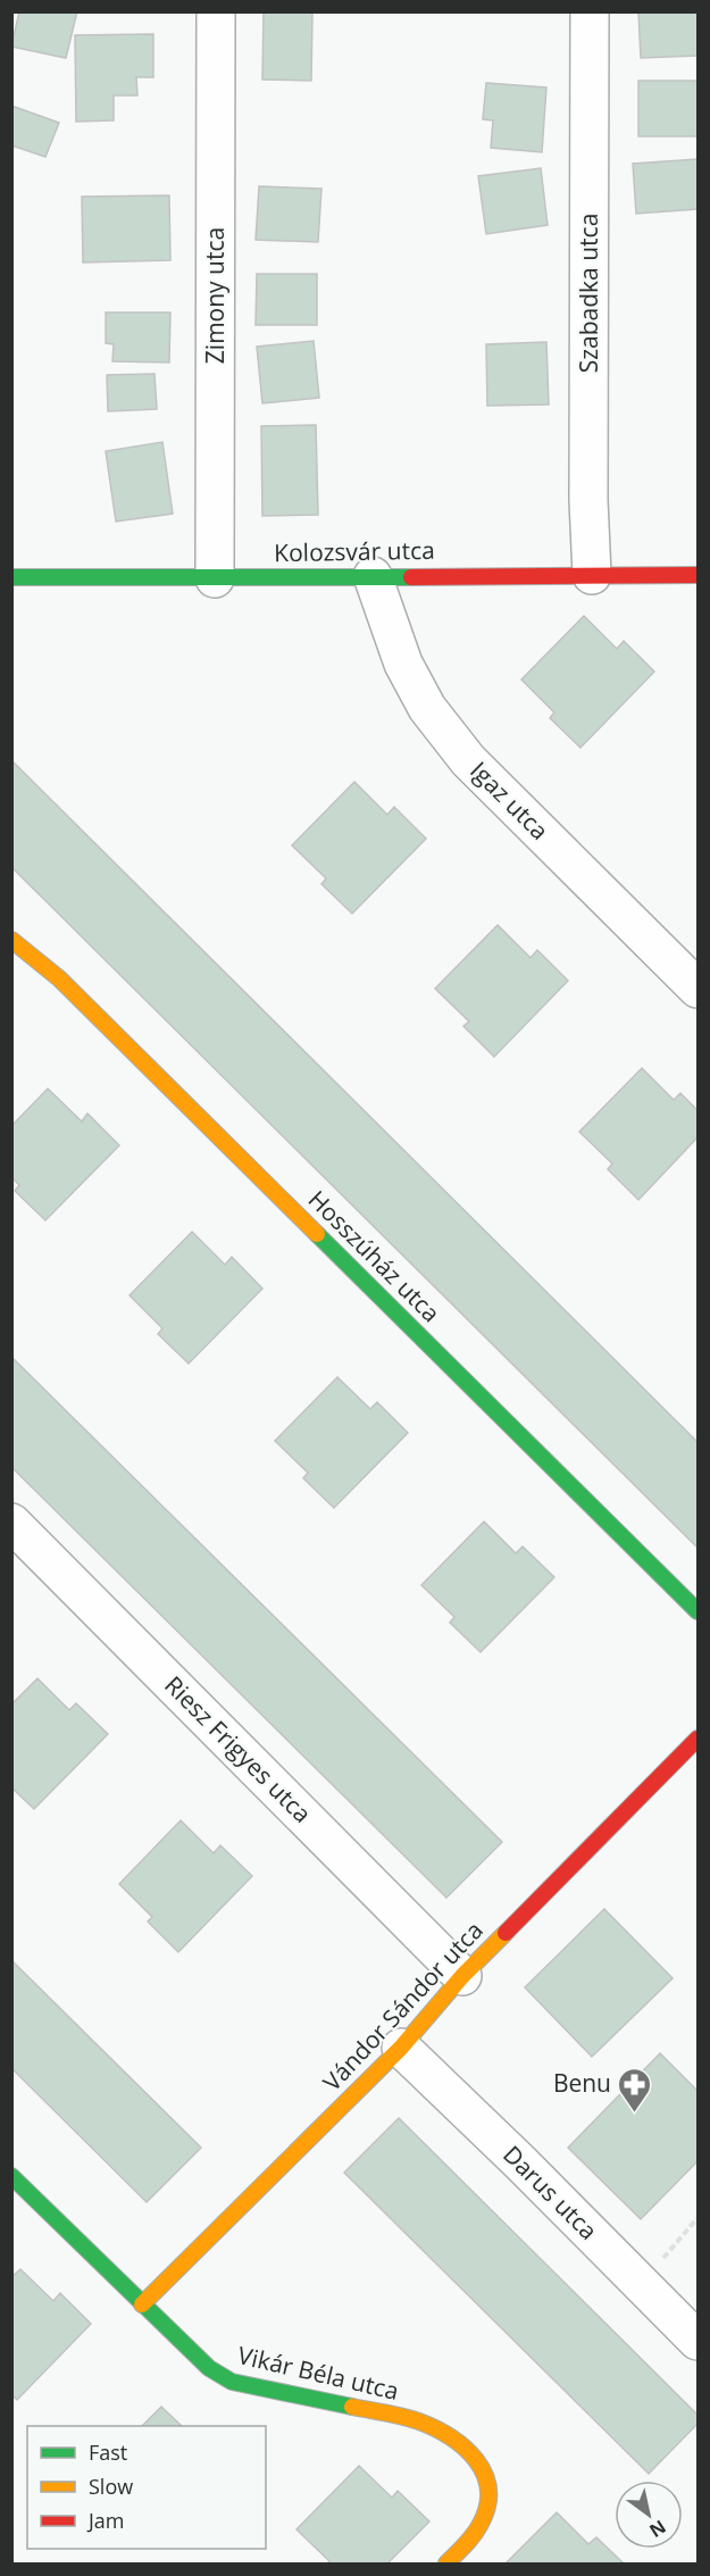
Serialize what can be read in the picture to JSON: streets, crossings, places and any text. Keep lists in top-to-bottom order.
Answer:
{
  "streets": {
    "street": [
      "Szabadka utca",
      "Zimony utca",
      "Kolozsvár utca",
      "Igaz utca",
      "Hosszúház utca",
      "Riesz Frigyes utca",
      "Vándor Sándor utca",
      "Darus utca",
      "Vikár Béla utca"
    ]
  },
  "crossings": [
    ["Szabadka utca", "Kolozsvár utca"],
    ["Zimony utca", "Kolozsvár utca"],
    ["Kolozsvár utca", "Igaz utca"],
    ["Riesz Frigyes utca", "Vándor Sándor utca"],
    ["Vándor Sándor utca", "Darus utca"],
    ["Vándor Sándor utca", "Vikár Béla utca"]
  ],
  "places": {
    "pharmacy": ["Benu"]
  },
  "legend": ["Fast", "Slow", "Jam"],
  "north": "bottom right"
}
